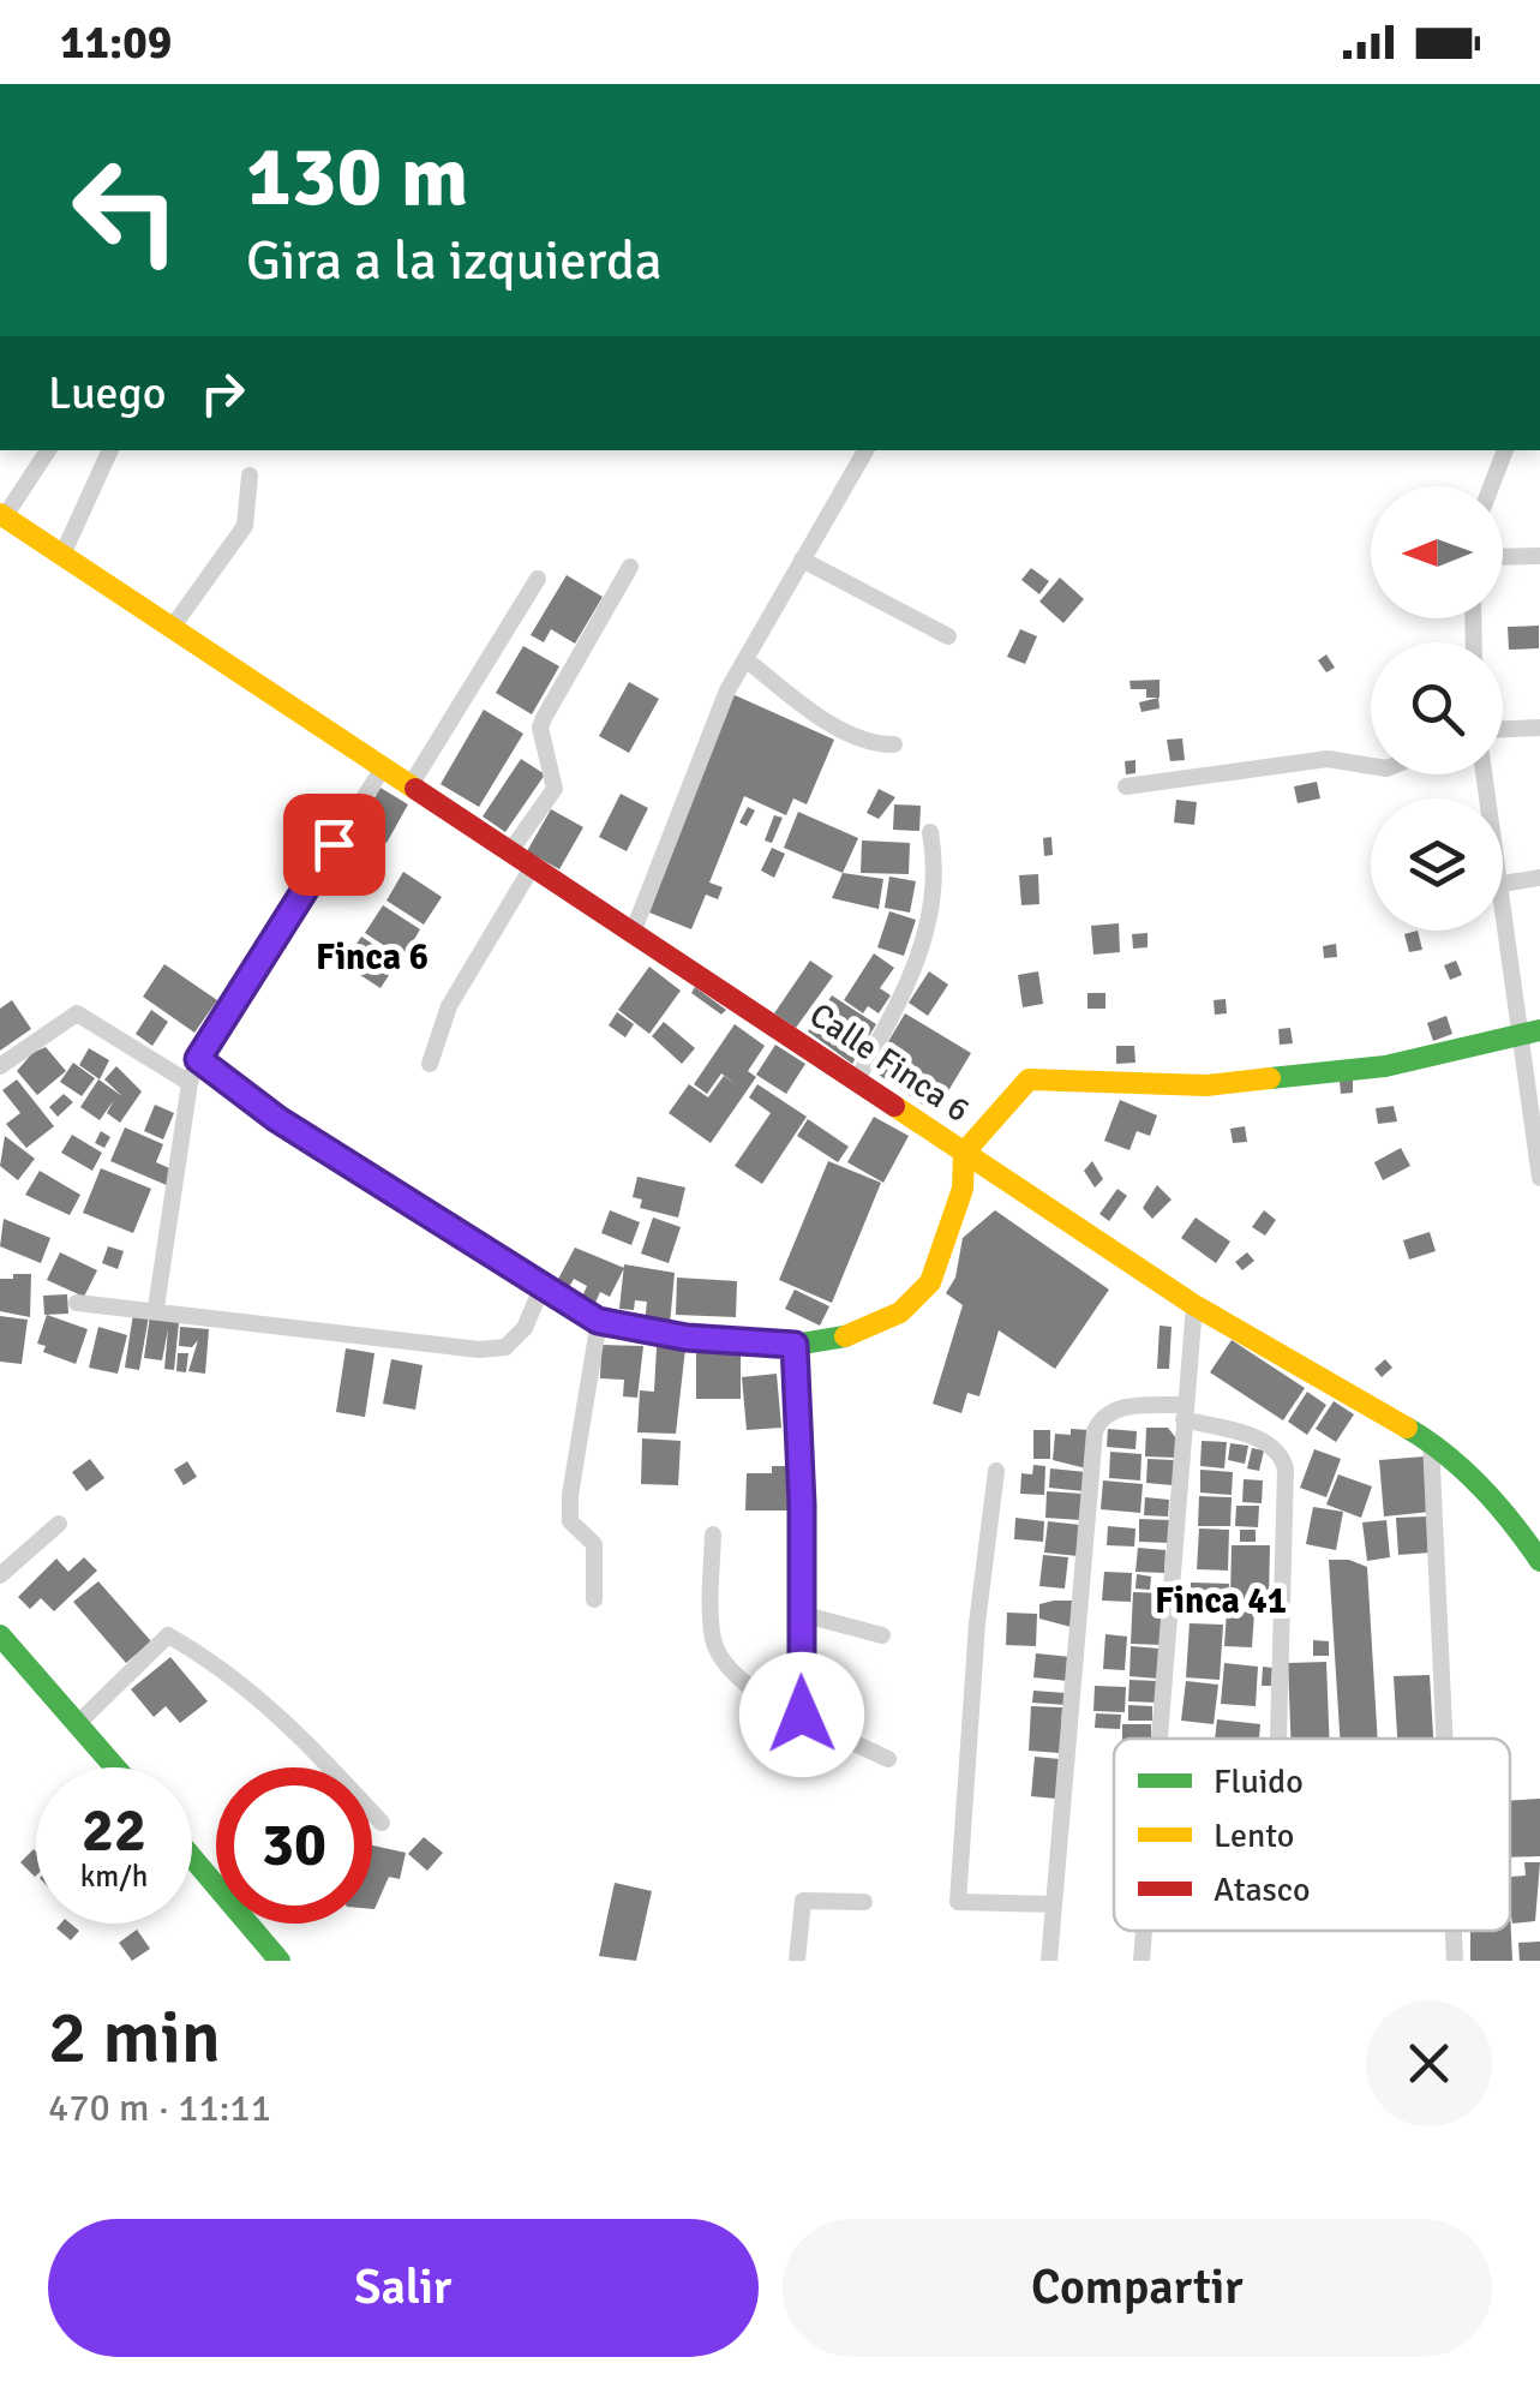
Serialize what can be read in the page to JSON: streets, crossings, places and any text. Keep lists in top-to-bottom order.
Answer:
{
  "streets": {
    "street": ["Calle Finca 6"]
  },
  "districts": ["Finca 6", "Finca 41"],
  "legend": ["Fluido", "Lento", "Atasco"],
  "north": "left",
  "page": {
    "status": "11:09",
    "turn": ["130 m", "Gira a la izquierda"],
    "then": "Luego",
    "speed": "22 km/h",
    "limit": "30",
    "heading": ["2 min", "470 m · 11:11"],
    "buttons": ["Salir", "Compartir"]
  }
}
